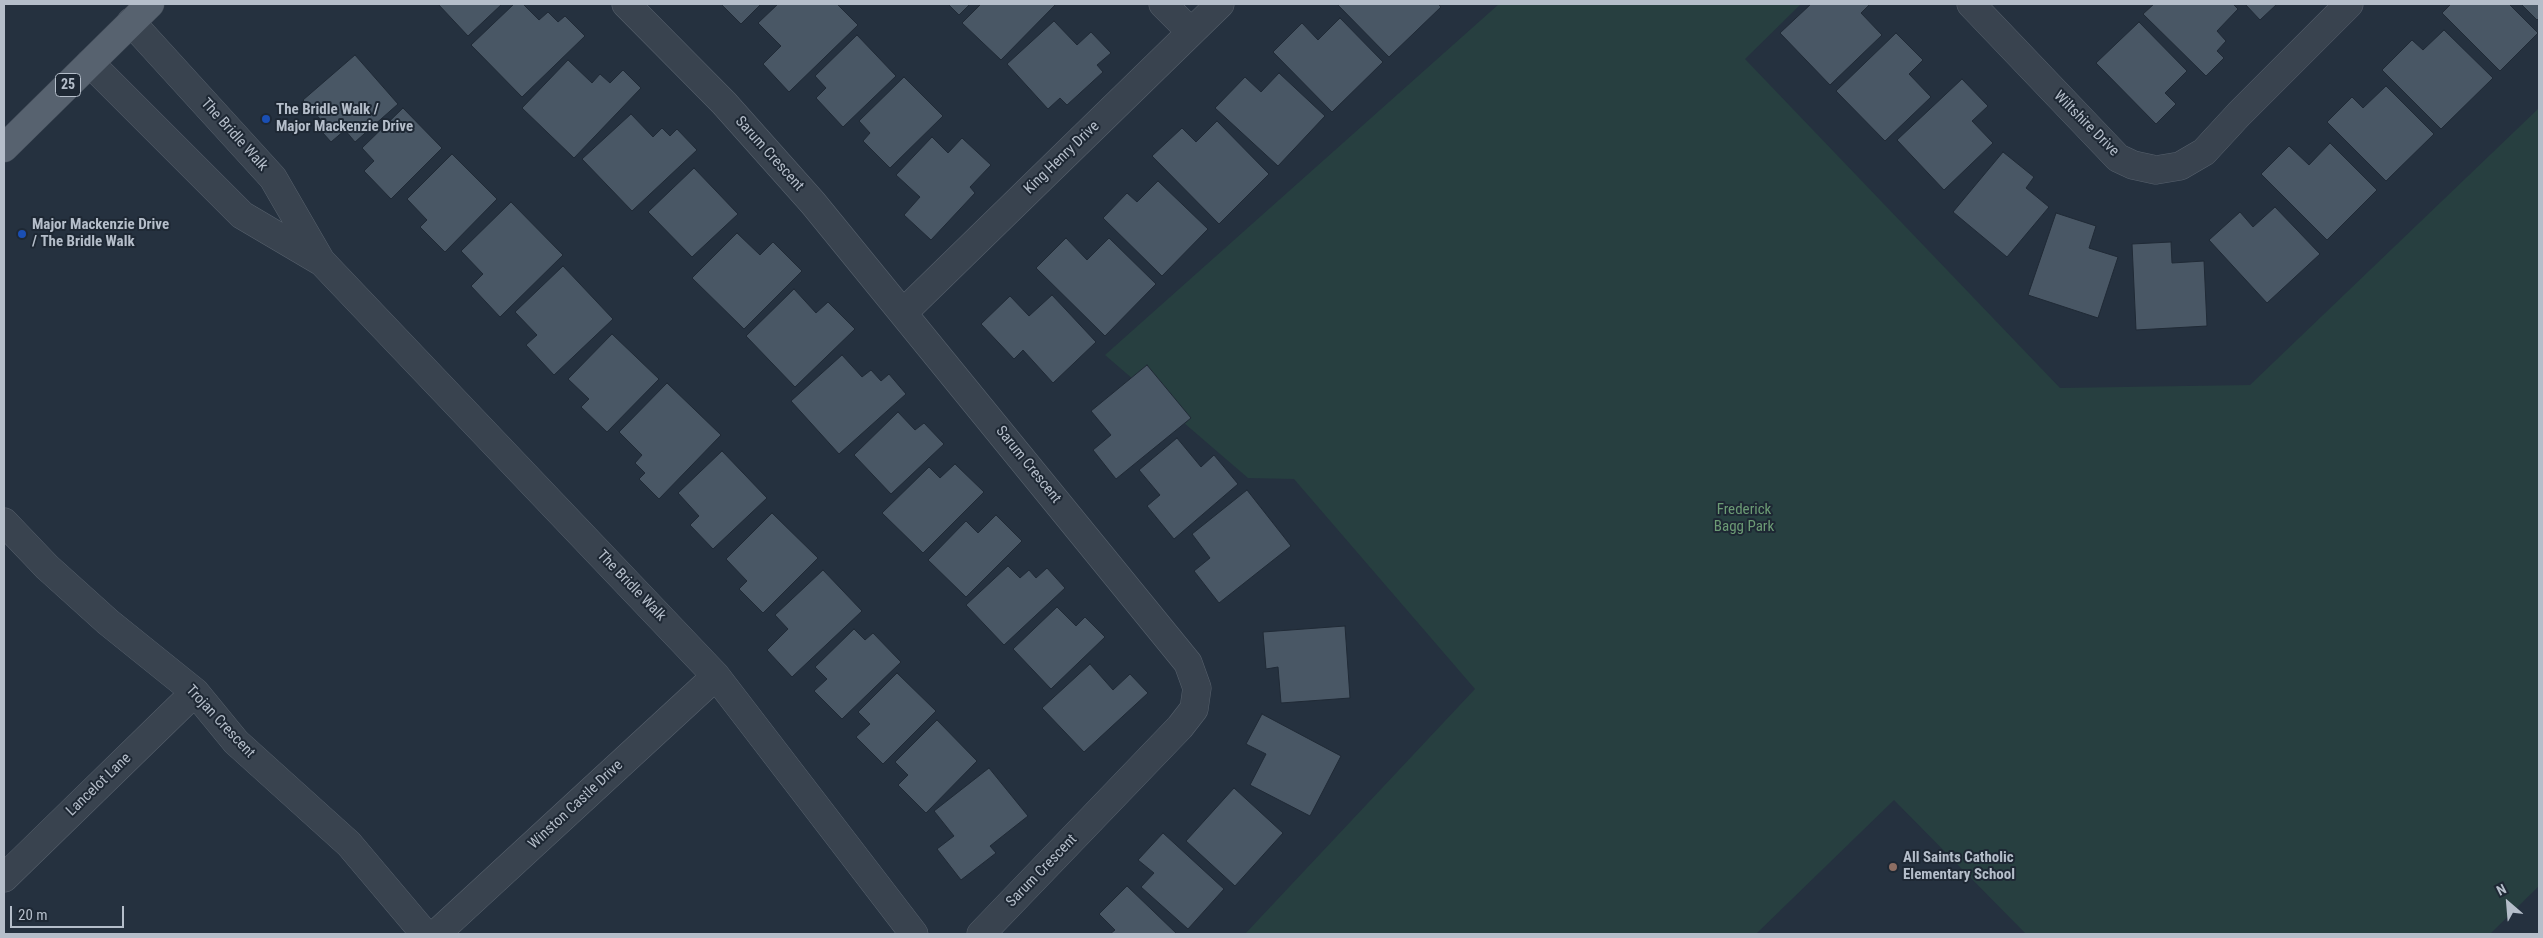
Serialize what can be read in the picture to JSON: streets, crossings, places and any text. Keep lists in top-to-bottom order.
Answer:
{
  "streets": {
    "main road": ["25"],
    "street": [
      "Wiltshire Drive",
      "The Bridle Walk",
      "Sarum Crescent",
      "King Henry Drive",
      "Trojan Crescent",
      "Lancelot Lane",
      "Winston Castle Drive"
    ]
  },
  "crossings": [
    ["25", "The Bridle Walk"],
    ["The Bridle Walk", "Winston Castle Drive"],
    ["Sarum Crescent", "King Henry Drive"],
    ["Trojan Crescent", "Lancelot Lane"]
  ],
  "parks": ["Frederick Bagg Park"],
  "places": ["The Bridle Walk / Major Mackenzie Drive", "Major Mackenzie Drive / The Bridle Walk", "All Saints Catholic Elementary School"],
  "scale_bar": "20 m",
  "north": "top left"
}
